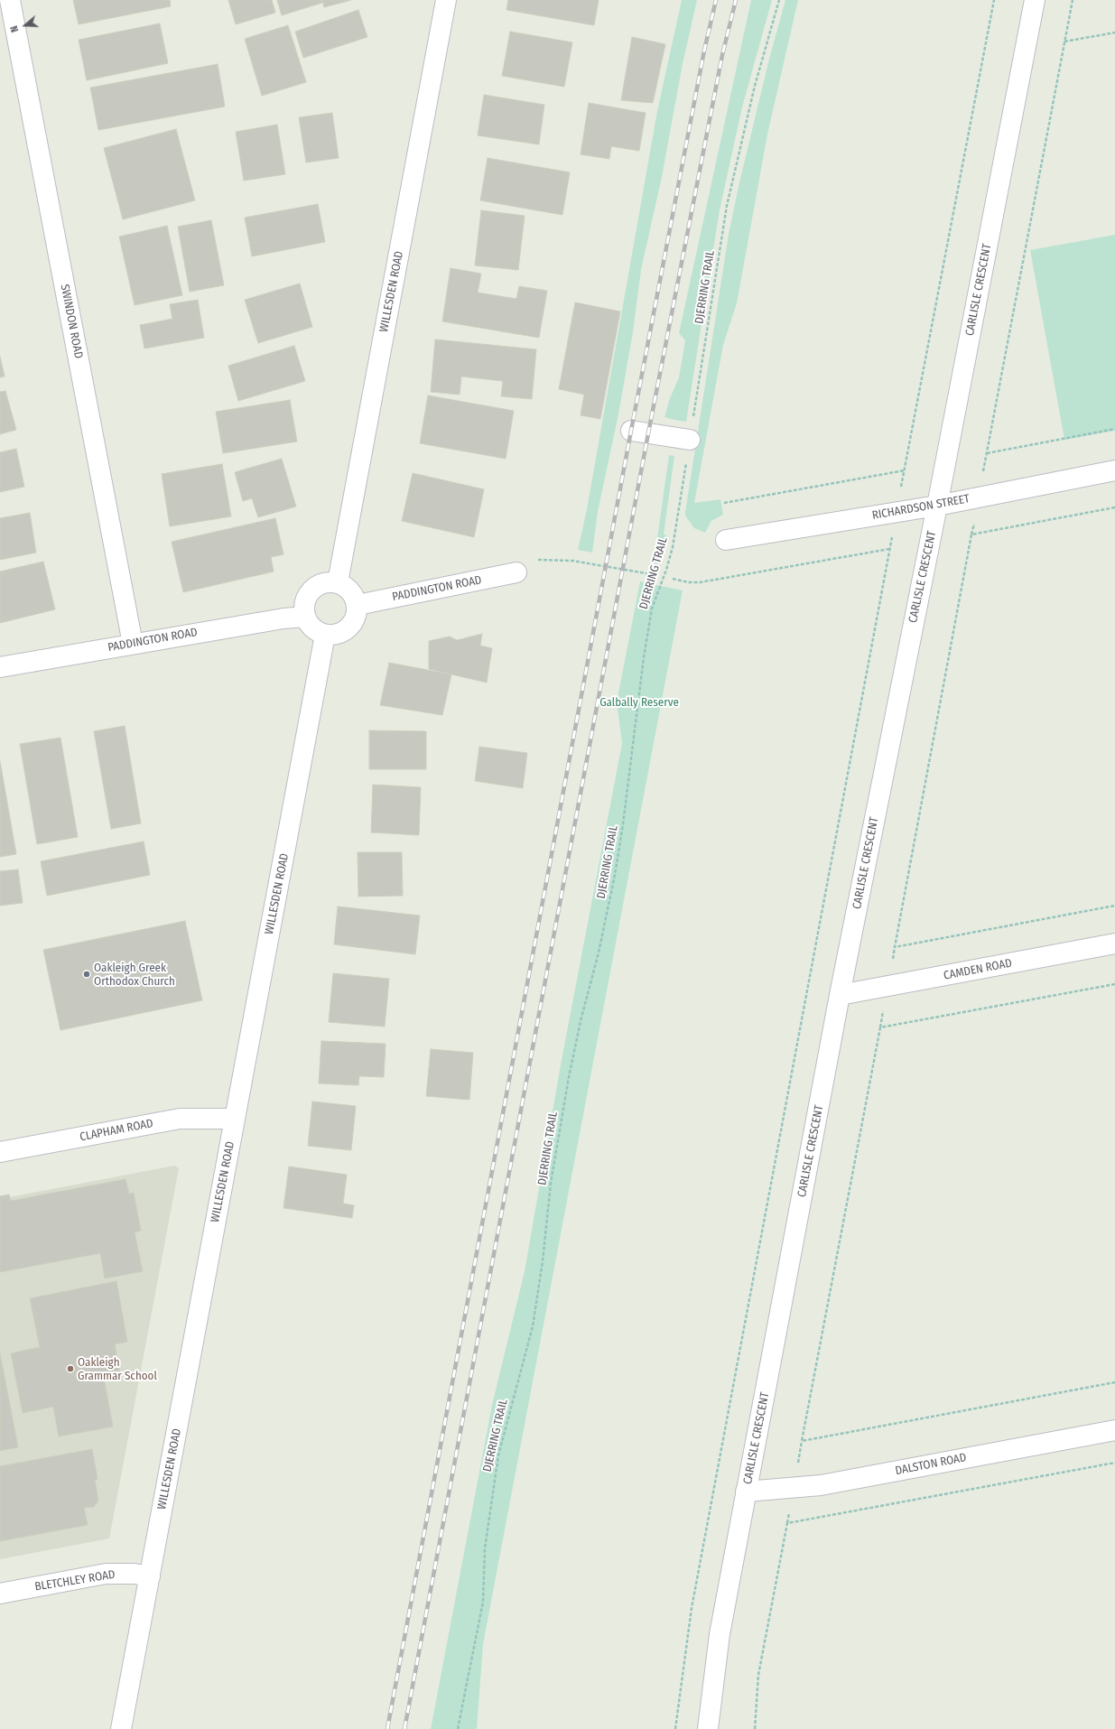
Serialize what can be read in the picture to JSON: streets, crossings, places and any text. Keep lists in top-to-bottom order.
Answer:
{
  "streets": {
    "street": [
      "CARLISLE CRESCENT",
      "WILLESDEN ROAD",
      "SWINDON ROAD",
      "RICHARDSON STREET",
      "PADDINGTON ROAD",
      "CAMDEN ROAD",
      "CLAPHAM ROAD",
      "DALSTON ROAD",
      "BLETCHLEY ROAD"
    ],
    "path": ["DJERRING TRAIL"]
  },
  "crossings": [
    ["CARLISLE CRESCENT", "RICHARDSON STREET"],
    ["CARLISLE CRESCENT", "CAMDEN ROAD"],
    ["CARLISLE CRESCENT", "DALSTON ROAD"],
    ["WILLESDEN ROAD", "PADDINGTON ROAD"],
    ["WILLESDEN ROAD", "CLAPHAM ROAD"],
    ["WILLESDEN ROAD", "BLETCHLEY ROAD"],
    ["SWINDON ROAD", "PADDINGTON ROAD"]
  ],
  "parks": ["Galbally Reserve"],
  "places": ["Oakleigh Greek Orthodox Church", "Oakleigh Grammar School"],
  "north": "left"
}
